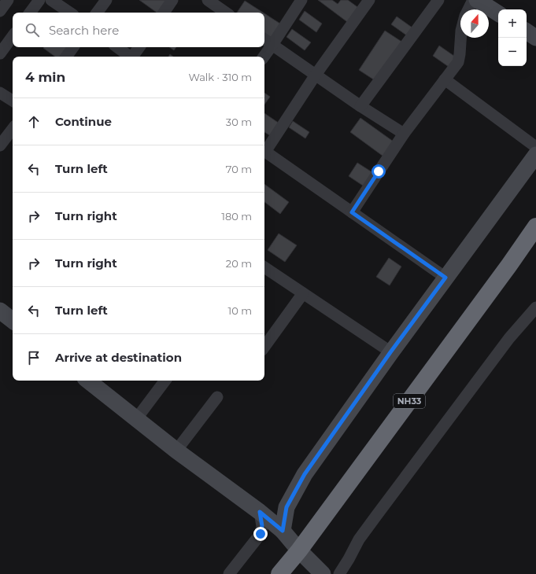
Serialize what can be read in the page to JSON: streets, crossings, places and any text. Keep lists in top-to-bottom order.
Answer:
{
  "streets": {
    "highway": ["NH33"]
  },
  "north": "top",
  "page": {
    "map_buttons": ["+", "−"],
    "search": "Search here",
    "heading": ["4 min", "Walk · 310 m"],
    "list": [
      ["Continue", "30 m"],
      ["Turn left", "70 m"],
      ["Turn right", "180 m"],
      ["Turn right", "20 m"],
      ["Turn left", "10 m"],
      "Arrive at destination"
    ]
  }
}
